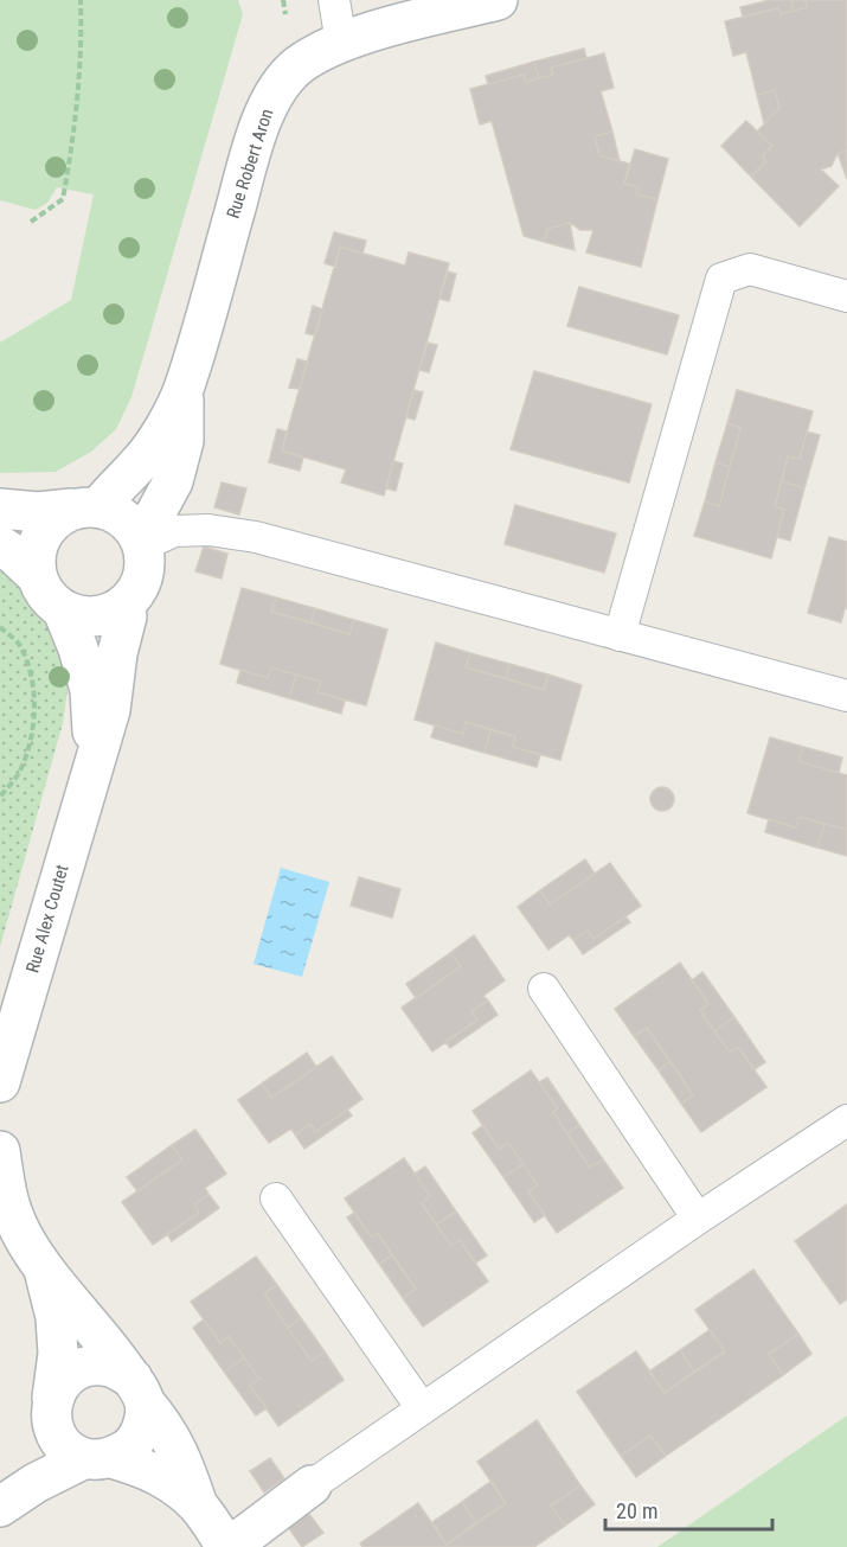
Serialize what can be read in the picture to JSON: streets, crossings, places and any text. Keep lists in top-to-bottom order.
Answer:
{
  "streets": {
    "street": ["Rue Robert Aron", "Rue Alex Coutet"]
  },
  "crossings": [
    ["Rue Robert Aron", "Rue Alex Coutet"]
  ],
  "scale_bar": "20 m"
}
